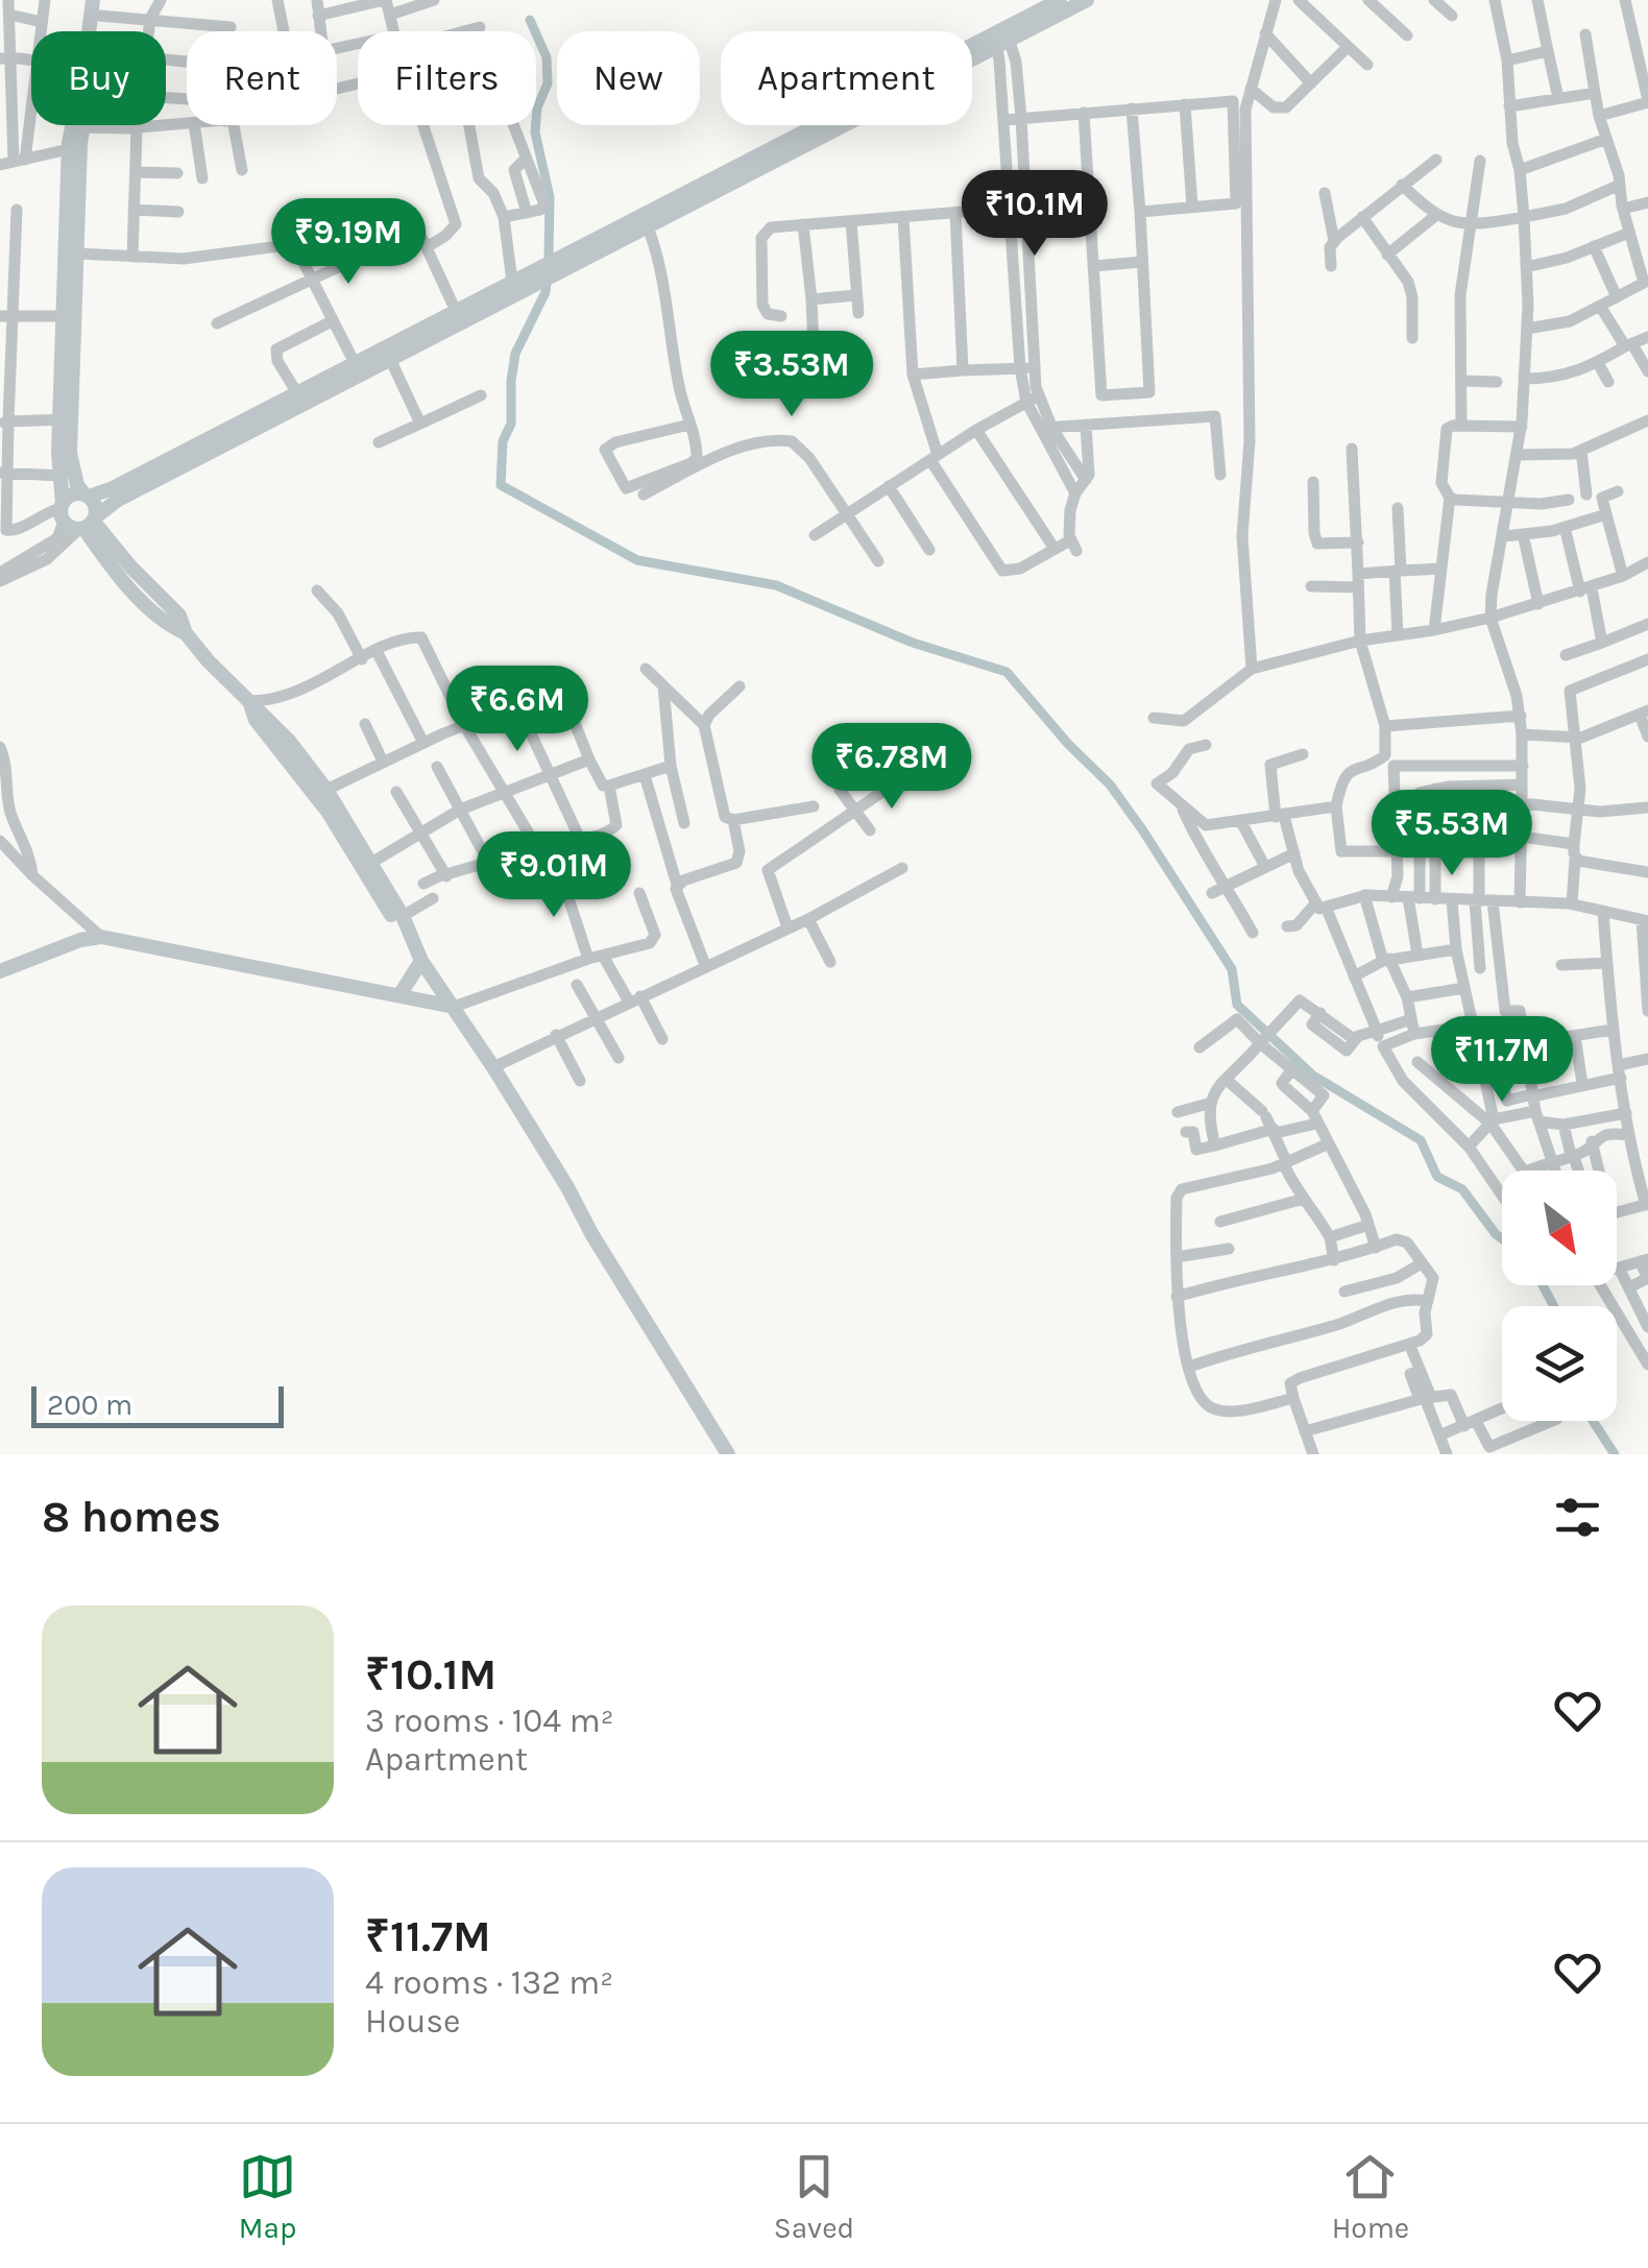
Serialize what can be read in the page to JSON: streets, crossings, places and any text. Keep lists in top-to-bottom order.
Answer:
{
  "scale_bar": "200 m",
  "north": "bottom right",
  "page": {
    "chip": [
      "Buy",
      "Rent",
      "Filters",
      "New",
      "Apartment"
    ],
    "price": [
      "₹10.1M",
      "₹9.19M",
      "₹3.53M",
      "₹6.6M",
      "₹6.78M",
      "₹5.53M",
      "₹9.01M",
      "₹11.7M"
    ],
    "scale": "200 m",
    "heading": "8 homes",
    "list": [
      {
        "name": "₹10.1M",
        "note": "3 rooms · 104 m² · Apartment"
      },
      {
        "name": "₹11.7M",
        "note": "4 rooms · 132 m² · House"
      }
    ],
    "tabs": ["Map", "Saved", "Home"]
  }
}
